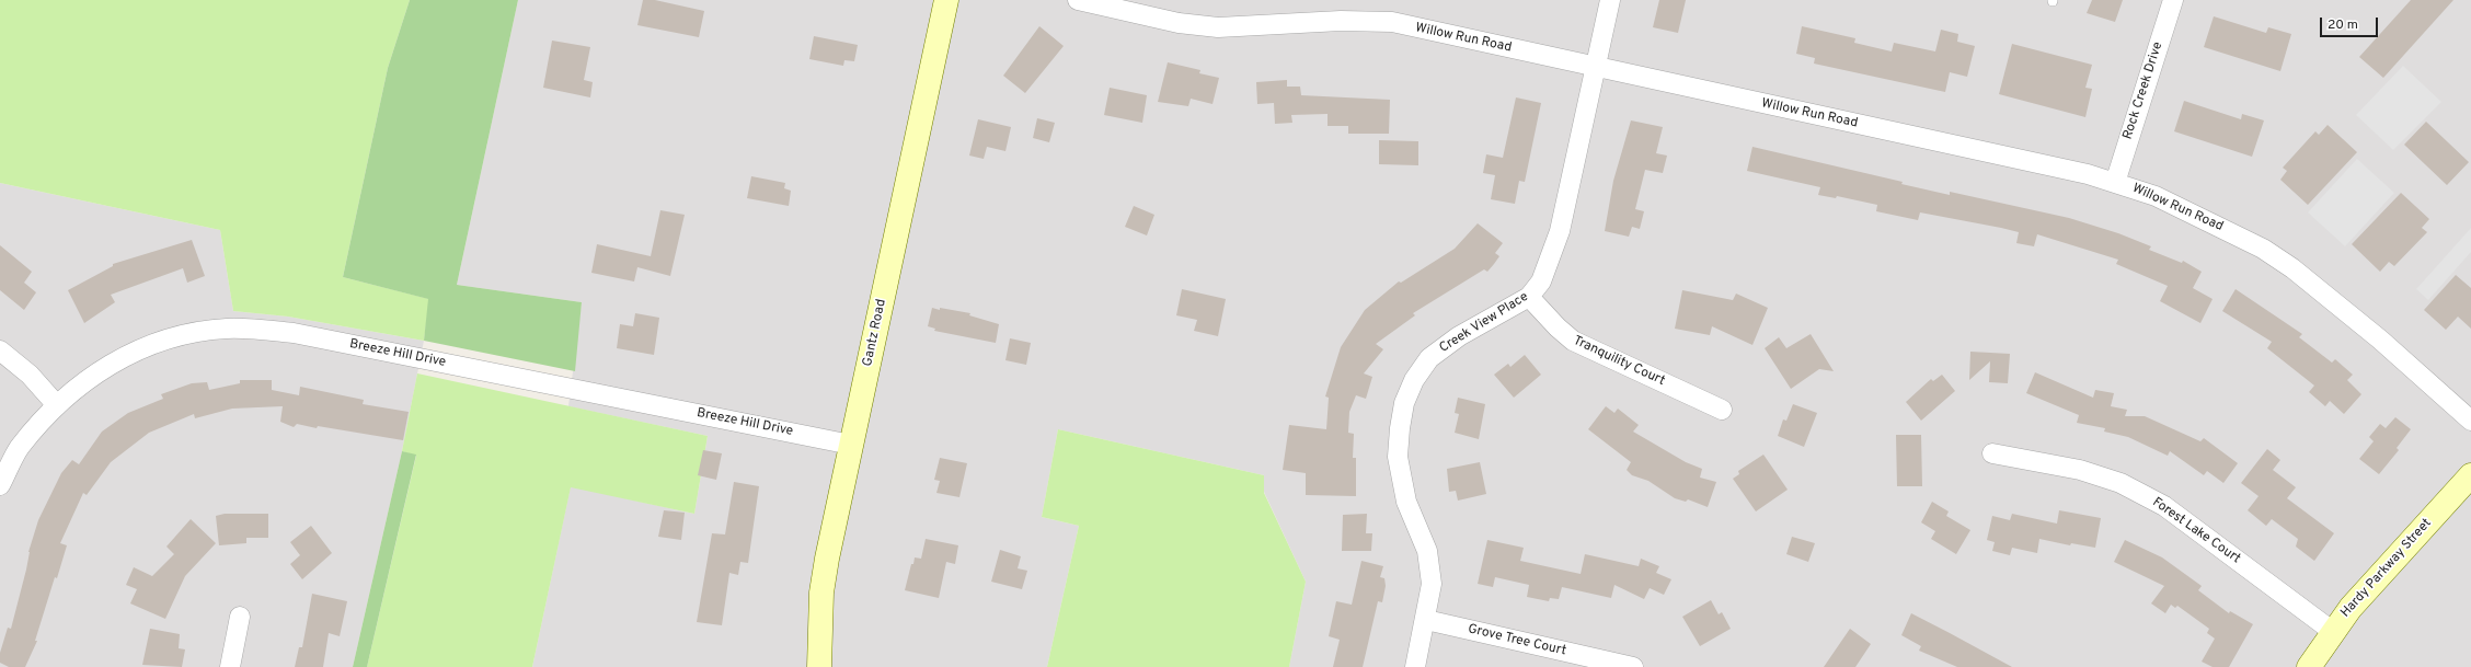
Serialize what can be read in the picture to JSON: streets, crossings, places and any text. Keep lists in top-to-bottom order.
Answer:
{
  "streets": {
    "main road": ["Gantz Road", "Hardy Parkway Street"],
    "street": [
      "Willow Run Road",
      "Rock Creek Drive",
      "Creek View Place",
      "Breeze Hill Drive",
      "Tranquility Court",
      "Forest Lake Court",
      "Grove Tree Court"
    ]
  },
  "crossings": [
    ["Willow Run Road", "Rock Creek Drive"],
    ["Willow Run Road", "Creek View Place"],
    ["Creek View Place", "Tranquility Court"],
    ["Creek View Place", "Grove Tree Court"],
    ["Gantz Road", "Breeze Hill Drive"],
    ["Forest Lake Court", "Hardy Parkway Street"]
  ],
  "scale_bar": "20 m"
}
